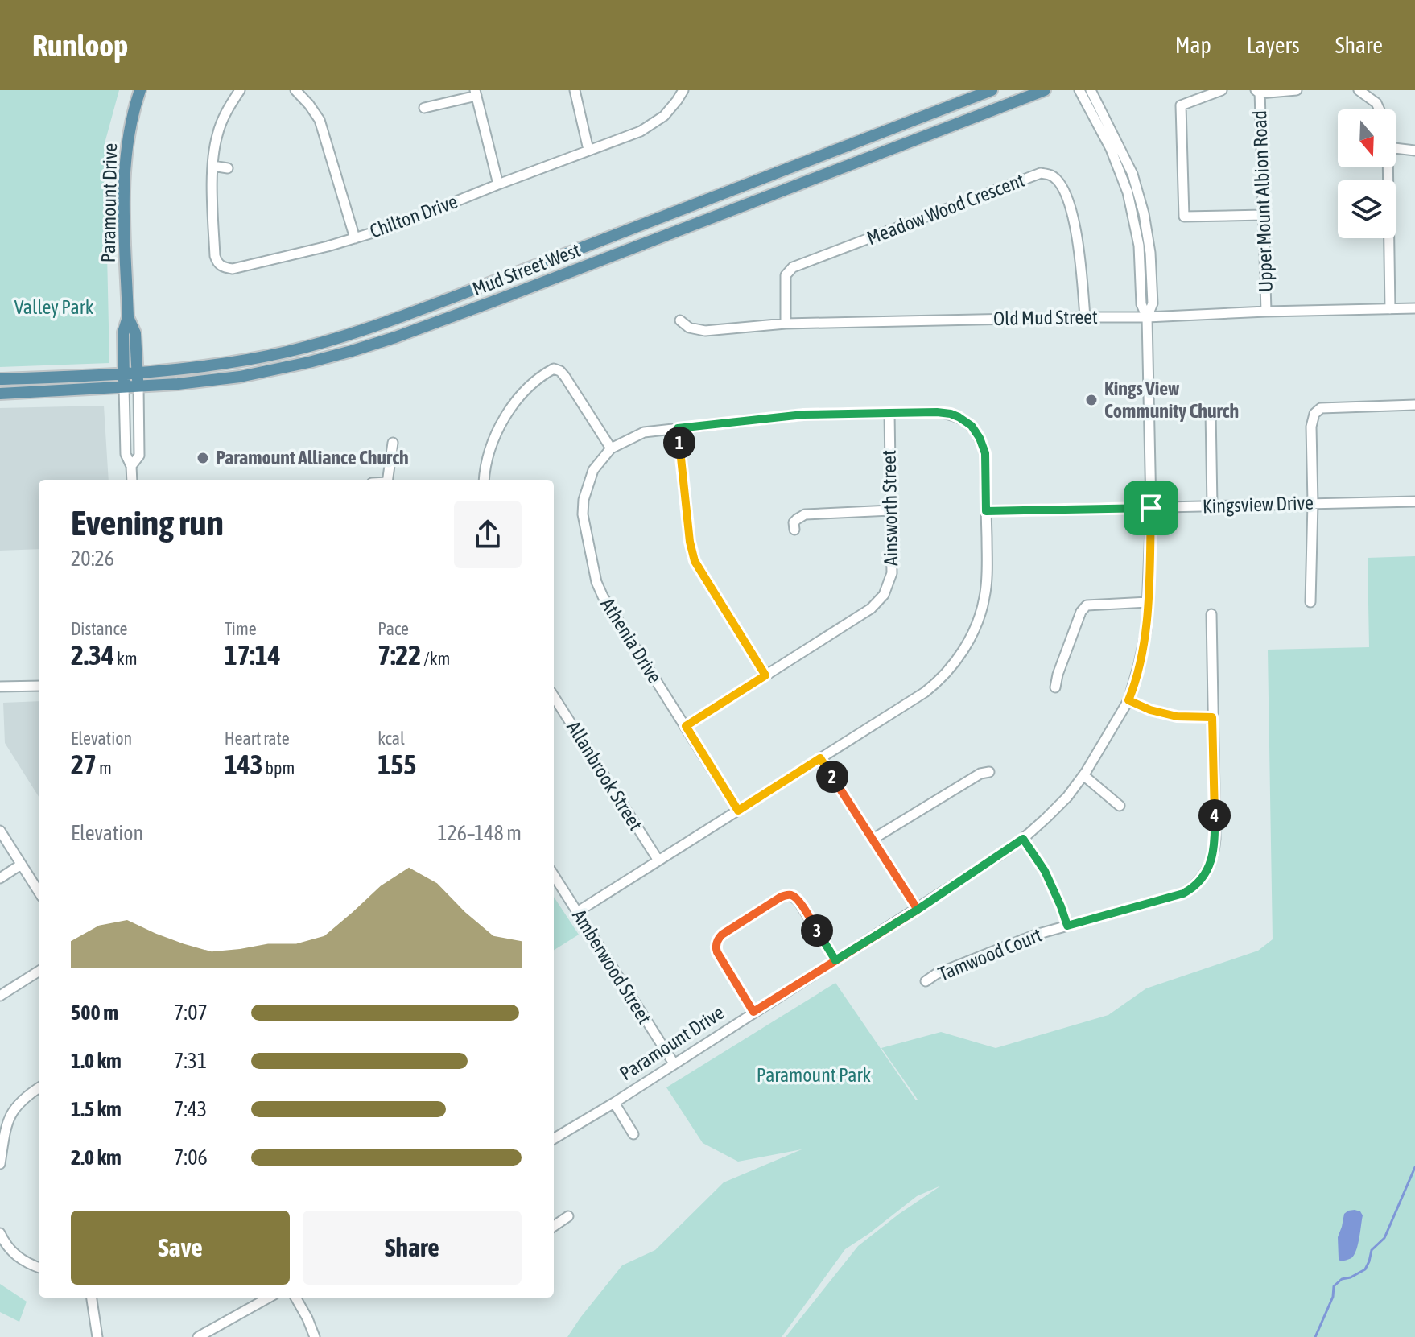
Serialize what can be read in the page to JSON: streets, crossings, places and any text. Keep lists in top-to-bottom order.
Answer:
{
  "streets": {
    "main road": ["Paramount Drive", "Mud Street West"],
    "street": [
      "Upper Mount Albion Road",
      "Meadow Wood Crescent",
      "Chilton Drive",
      "Old Mud Street",
      "Kingsview Drive",
      "Ainsworth Street",
      "Athenia Drive",
      "Allanbrook Street",
      "Tamwood Court",
      "Amberwood Street"
    ]
  },
  "crossings": [
    ["Upper Mount Albion Road", "Old Mud Street"],
    ["Paramount Drive", "Mud Street West"],
    ["Paramount Drive", "Old Mud Street"],
    ["Paramount Drive", "Kingsview Drive"],
    ["Paramount Drive", "Amberwood Street"],
    ["Meadow Wood Crescent", "Old Mud Street"],
    ["Kingsview Drive", "Athenia Drive"],
    ["Ainsworth Street", "Athenia Drive"],
    ["Athenia Drive", "Allanbrook Street"],
    ["Athenia Drive", "Amberwood Street"]
  ],
  "parks": ["Valley Park", "Paramount Park"],
  "places": ["Kings View Community Church", "Paramount Alliance Church"],
  "north": "bottom",
  "page": {
    "header": "Runloop",
    "nav": ["Map", "Layers", "Share"],
    "pins": [
      "1",
      "2",
      "4",
      "3"
    ],
    "heading": ["Evening run", "20:26"],
    "stats": [
      ["Distance", "2.34 km"],
      ["Time", "17:14"],
      ["Pace", "7:22 /km"],
      ["Elevation", "27 m"],
      ["Heart rate", "143 bpm"],
      ["kcal", "155"]
    ],
    "chart": ["Elevation", "126–148 m"],
    "list": [
      {
        "name": "500 m",
        "note": "7:07"
      },
      {
        "name": "1.0 km",
        "note": "7:31"
      },
      {
        "name": "1.5 km",
        "note": "7:43"
      },
      {
        "name": "2.0 km",
        "note": "7:06"
      }
    ],
    "buttons": ["Save", "Share"]
  }
}
